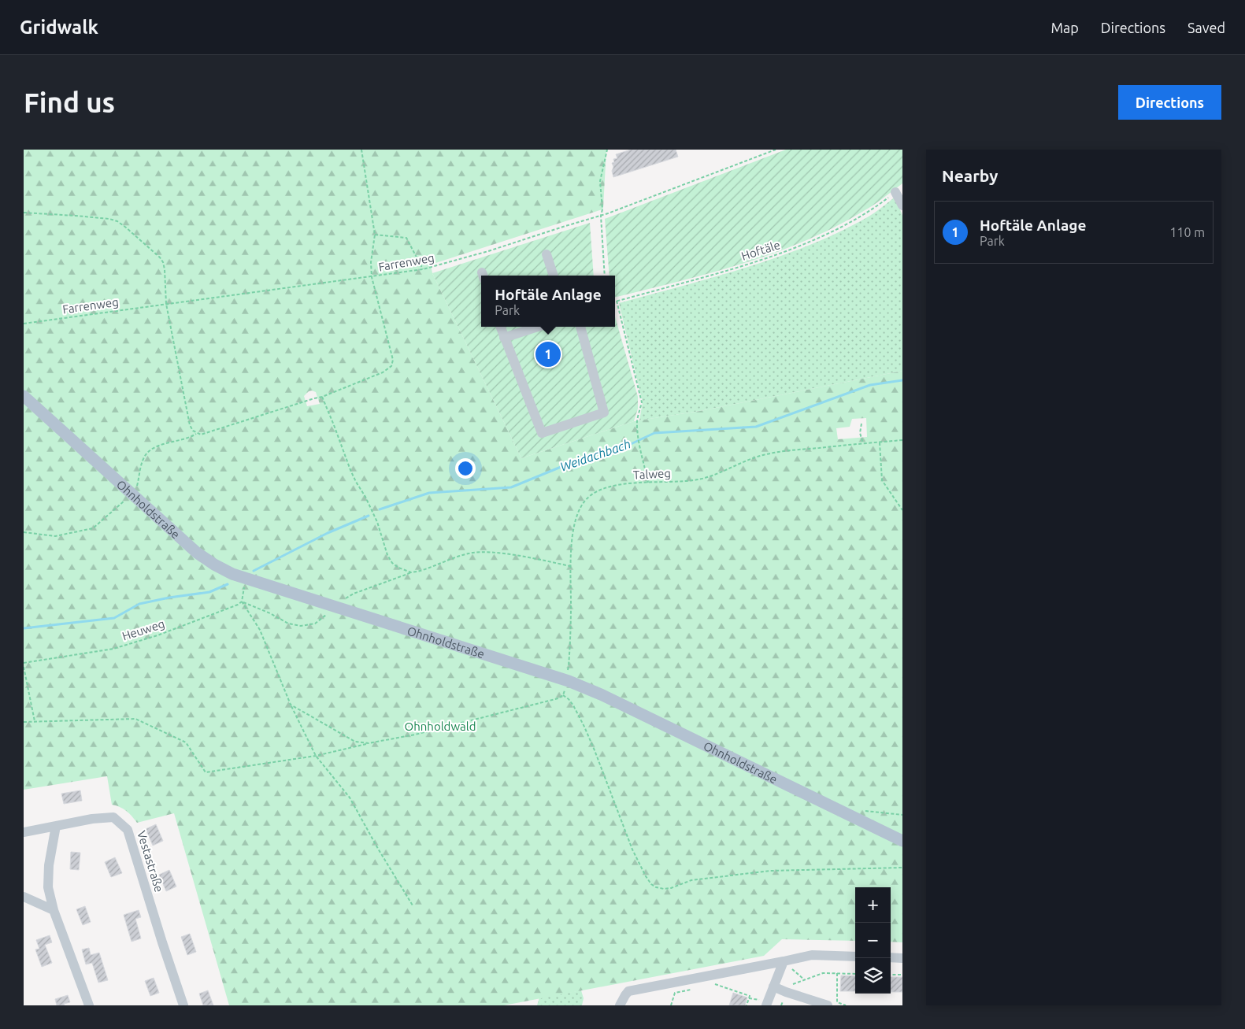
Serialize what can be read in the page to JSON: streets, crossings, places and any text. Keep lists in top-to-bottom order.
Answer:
{
  "streets": {
    "main road": ["Ohnholdstraße"],
    "street": ["Vestastraße"],
    "path": [
      "Hoftäle",
      "Farrenweg",
      "Talweg",
      "Heuweg"
    ]
  },
  "crossings": [
    ["Talweg", "Ohnholdstraße"]
  ],
  "water": ["Weidachbach"],
  "parks": ["Ohnholdwald"],
  "page": {
    "header": "Gridwalk",
    "nav": ["Map", "Directions", "Saved"],
    "buttons": "Directions",
    "title": "Find us",
    "heading": "Nearby",
    "list": [
      {
        "mark": "1",
        "name": "Hoftäle Anlage",
        "note": "Park",
        "value": "110 m"
      }
    ],
    "popup": ["Hoftäle Anlage", "Park"],
    "pins": "1",
    "map_buttons": ["+", "−"]
  }
}
